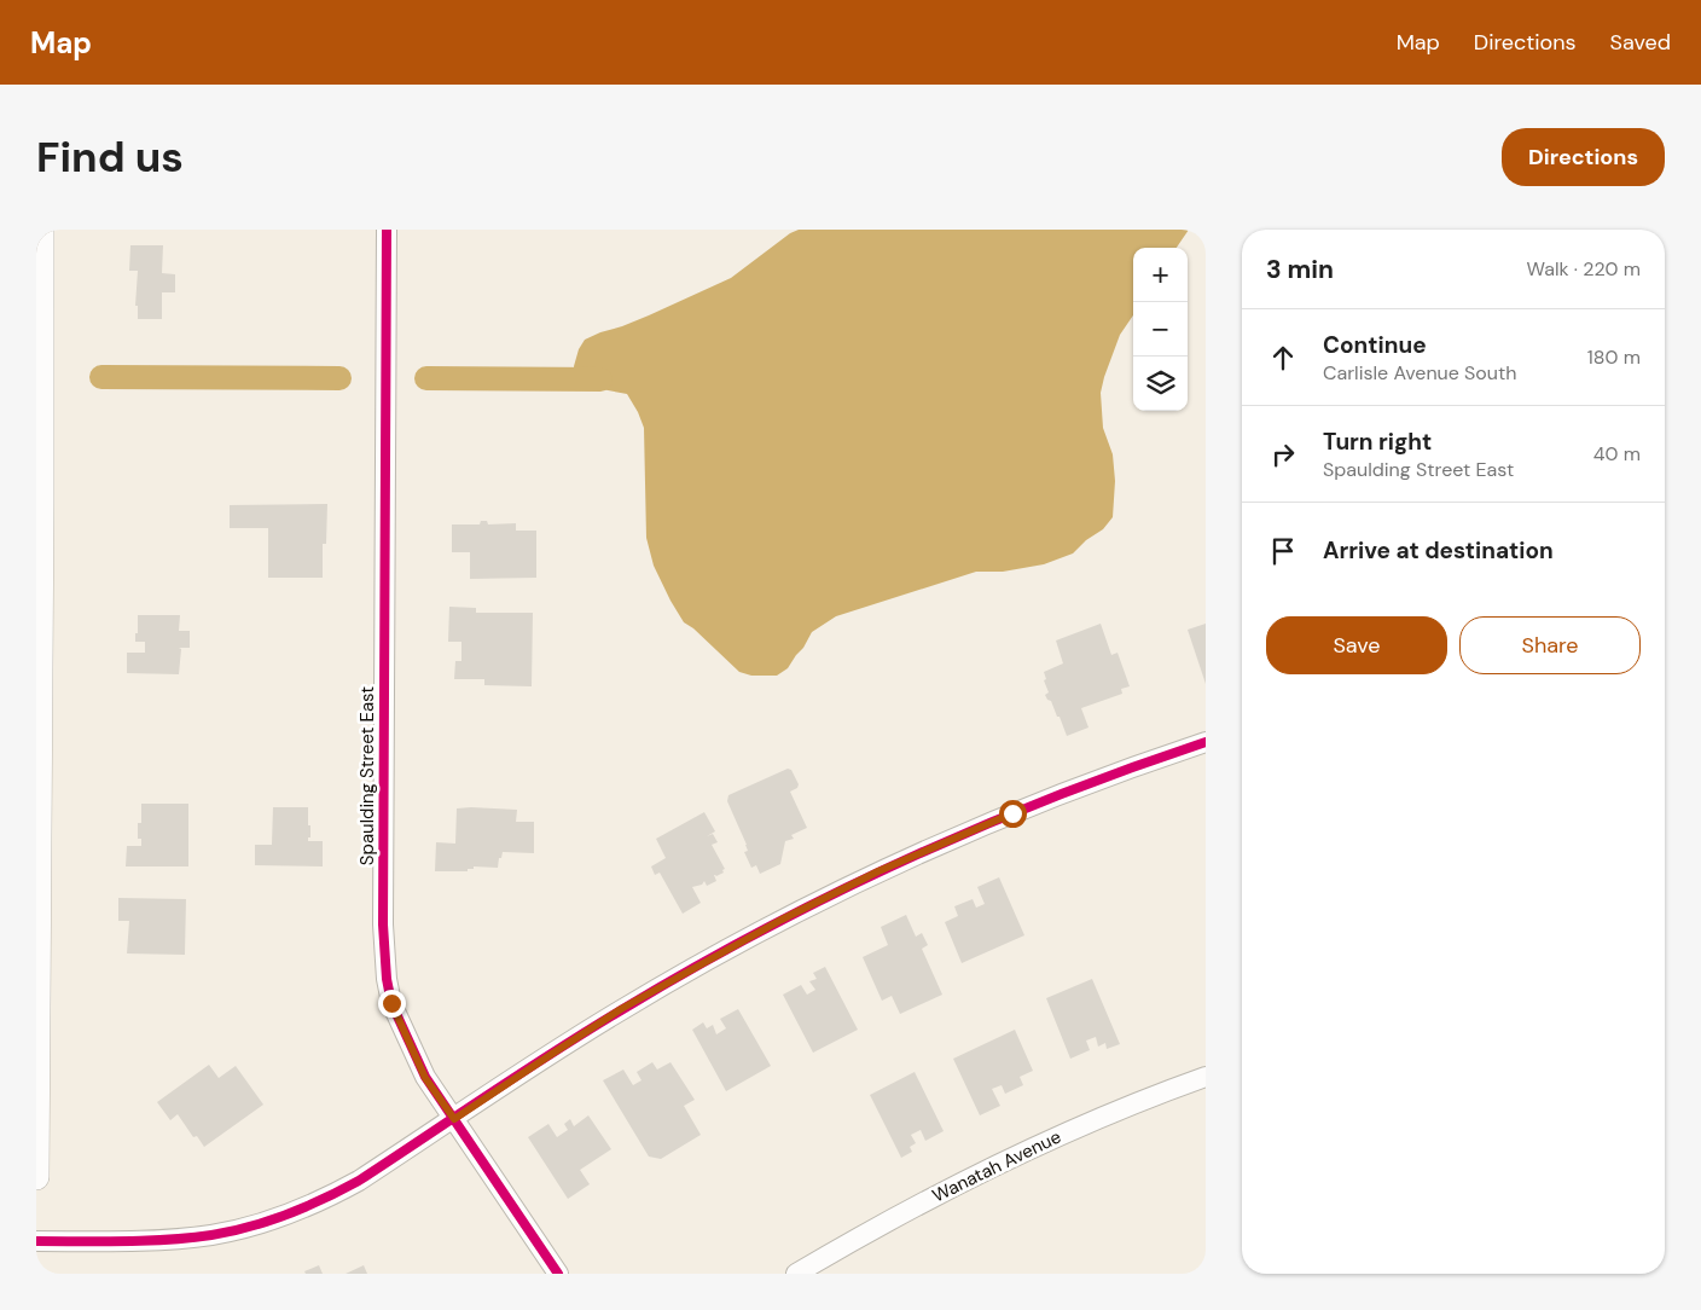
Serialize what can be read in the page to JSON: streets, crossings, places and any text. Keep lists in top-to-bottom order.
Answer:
{
  "streets": {
    "street": ["Spaulding Street East", "Wanatah Avenue"]
  },
  "page": {
    "header": "Map",
    "nav": ["Map", "Directions", "Saved"],
    "buttons": [
      "Directions",
      ["Save", "Share"]
    ],
    "title": "Find us",
    "heading": ["3 min", "Walk · 220 m"],
    "map_buttons": ["+", "−"],
    "list": [
      ["Continue", "Carlisle Avenue South", "180 m"],
      ["Turn right", "Spaulding Street East", "40 m"],
      "Arrive at destination"
    ]
  }
}
